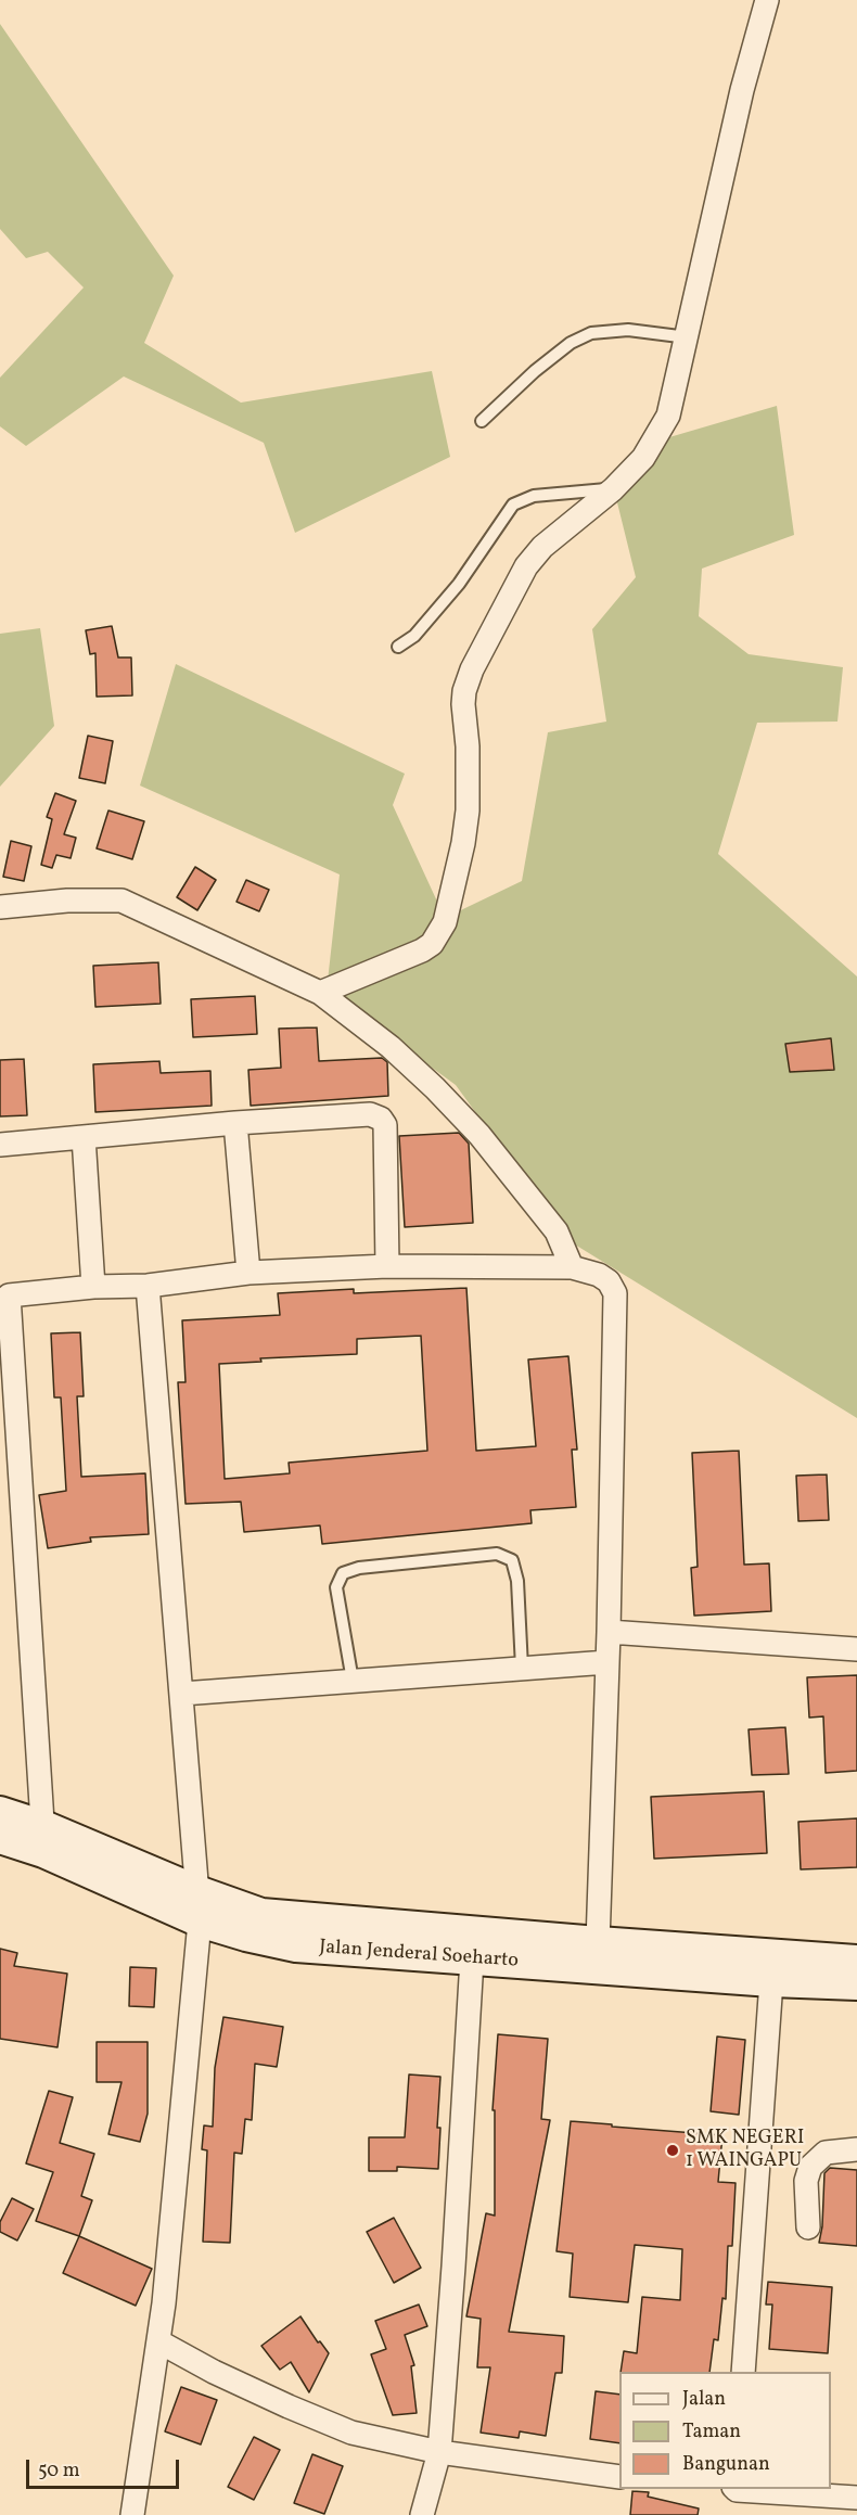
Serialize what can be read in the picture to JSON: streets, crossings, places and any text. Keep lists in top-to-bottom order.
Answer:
{
  "streets": {
    "main road": ["Jalan Jenderal Soeharto"]
  },
  "places": ["SMK NEGERI 1 WAINGAPU"],
  "legend": ["Jalan", "Taman", "Bangunan"],
  "scale_bar": "50 m"
}
